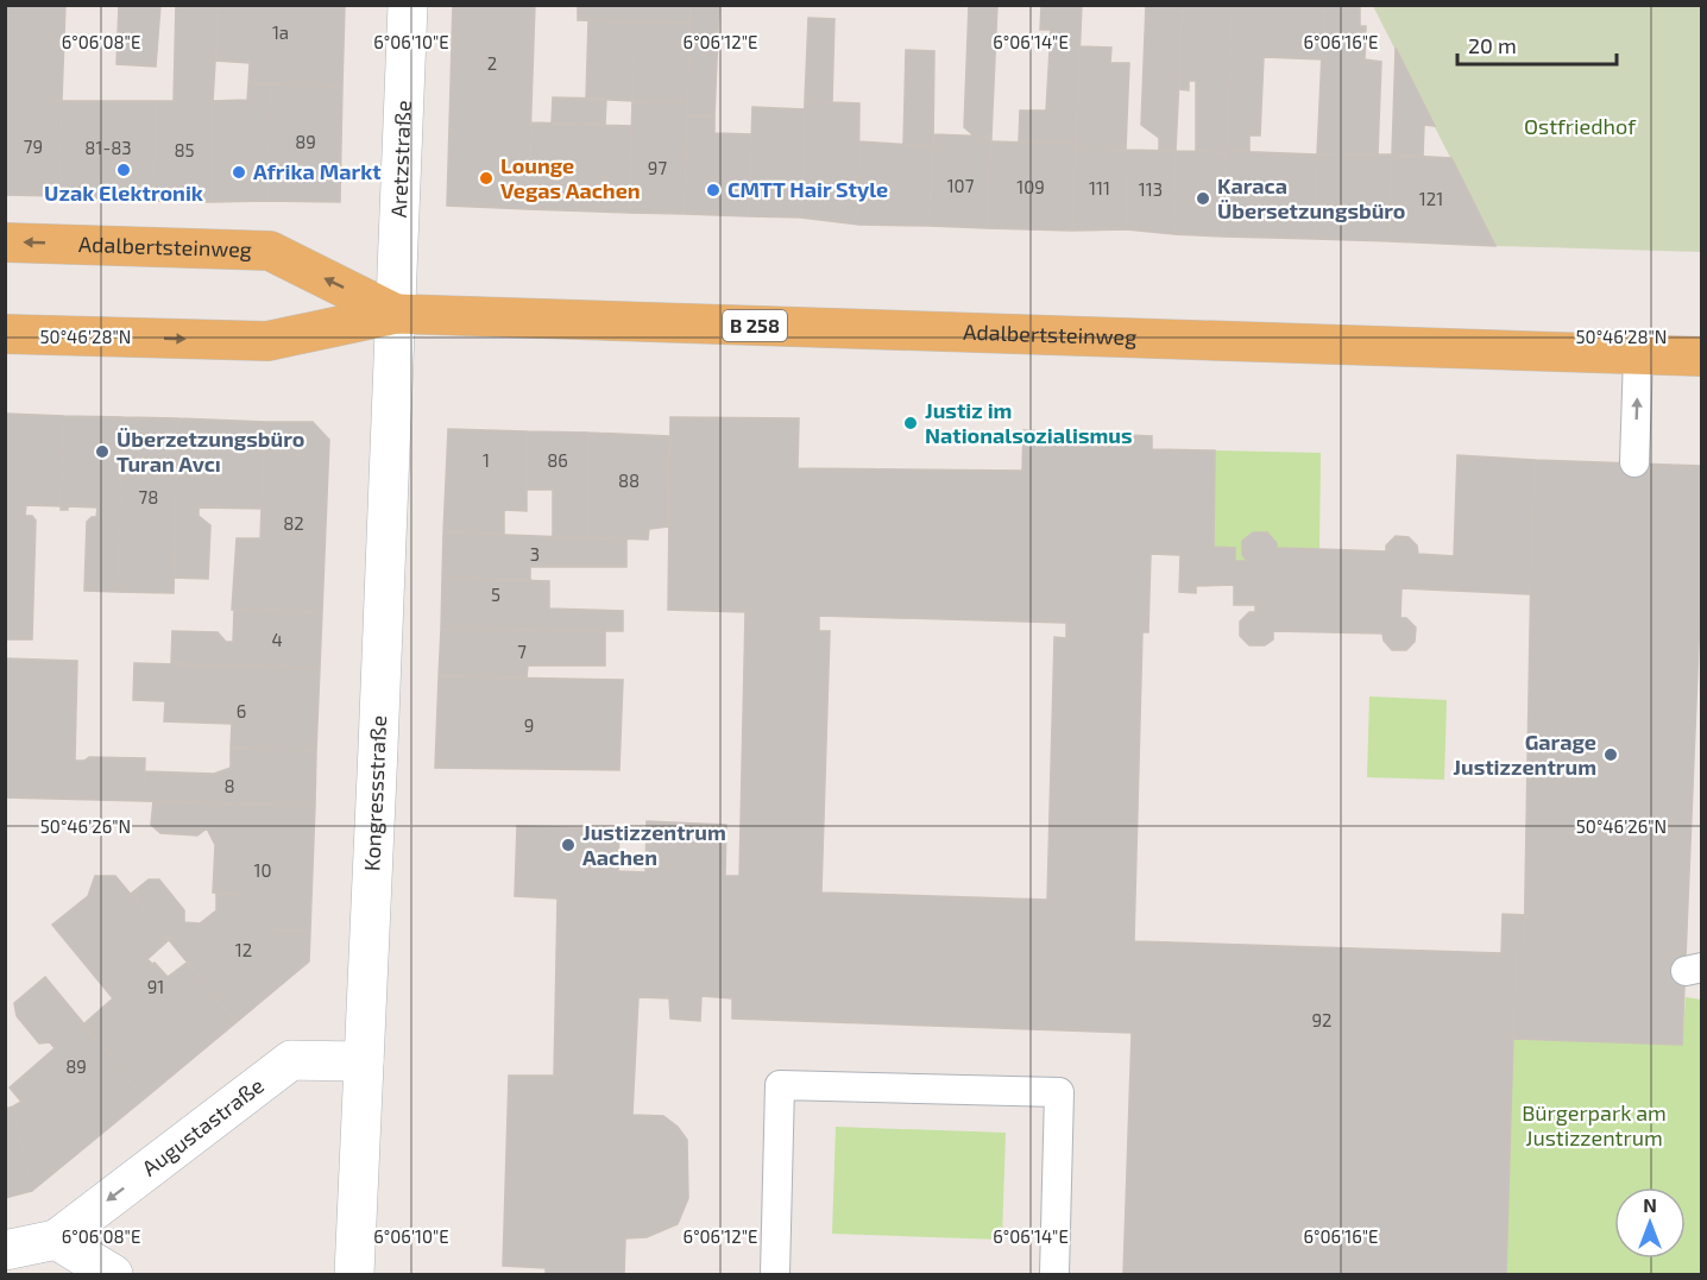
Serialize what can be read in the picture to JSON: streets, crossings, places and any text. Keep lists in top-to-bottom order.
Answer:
{
  "streets": {
    "main road": ["Adalbertsteinweg", "B 258"],
    "street": ["Aretzstraße", "Kongressstraße", "Augustastraße"]
  },
  "crossings": [
    ["Aretzstraße", "Adalbertsteinweg"],
    ["Aretzstraße", "Kongressstraße"],
    ["Adalbertsteinweg", "Kongressstraße"],
    ["Kongressstraße", "Augustastraße"]
  ],
  "one_way": ["Augustastraße"],
  "parks": ["Ostfriedhof", "Bürgerpark am Justizzentrum"],
  "places": [
    "Uzak Elektronik",
    "Afrika Markt",
    "Lounge Vegas Aachen",
    "CMTT Hair Style",
    "Karaca Übersetzungsbüro",
    "Justiz im Nationalsozialismus",
    "Überzetzungsbüro Turan Avcı",
    "Garage Justizzentrum",
    "Justizzentrum Aachen"
  ],
  "house_numbers": [
    "1a",
    "2",
    "89",
    "79",
    "81-83",
    "85",
    "97",
    "107",
    "109",
    "111",
    "113",
    "121",
    "1",
    "86",
    "88",
    "78",
    "82",
    "3",
    "5",
    "4",
    "7",
    "6",
    "9",
    "8",
    "10",
    "12",
    "91",
    "92",
    "89"
  ],
  "scale_bar": "20 m",
  "north": "top",
  "coordinates": [
    "6°06'08\"E",
    "6°06'10\"E",
    "6°06'12\"E",
    "6°06'14\"E",
    "6°06'16\"E",
    "50°46'28\"N",
    "50°46'26\"N"
  ]
}
